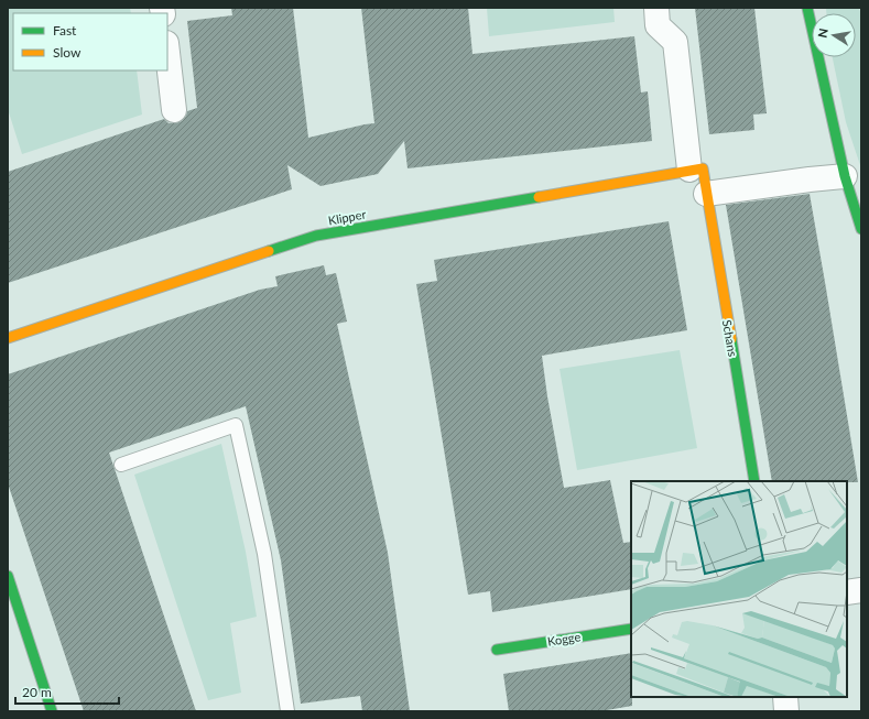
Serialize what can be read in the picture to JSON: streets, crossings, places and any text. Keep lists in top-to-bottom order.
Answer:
{
  "streets": {
    "street": ["Klipper", "Schans", "Kogge"]
  },
  "crossings": [
    ["Klipper", "Schans"]
  ],
  "legend": ["Fast", "Slow"],
  "scale_bar": "20 m",
  "north": "left"
}
